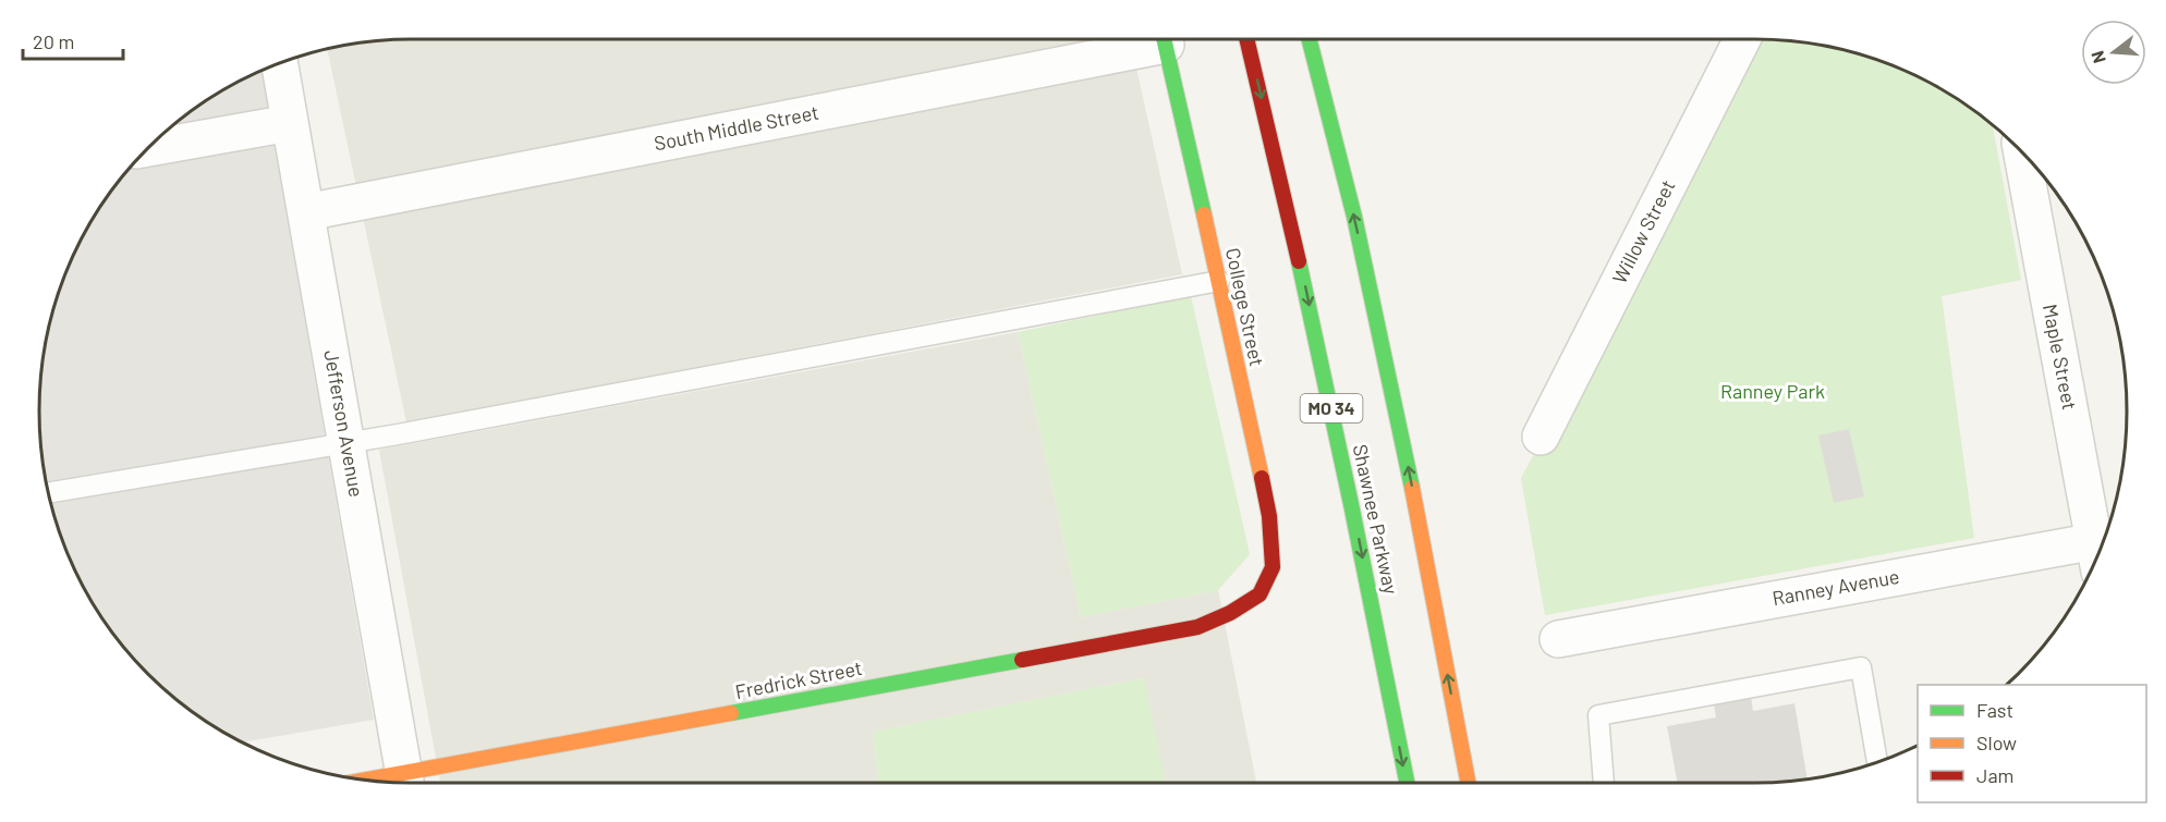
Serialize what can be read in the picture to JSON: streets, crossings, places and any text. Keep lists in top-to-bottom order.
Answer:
{
  "streets": {
    "main road": [
      "College Street",
      "MO 34",
      "Shawnee Parkway",
      "Fredrick Street"
    ],
    "street": [
      "South Middle Street",
      "Willow Street",
      "Maple Street",
      "Jefferson Avenue",
      "Ranney Avenue"
    ]
  },
  "crossings": [
    ["South Middle Street", "Jefferson Avenue"],
    ["College Street", "Fredrick Street"]
  ],
  "parks": ["Ranney Park"],
  "legend": ["Fast", "Slow", "Jam"],
  "scale_bar": "20 m",
  "north": "left"
}
